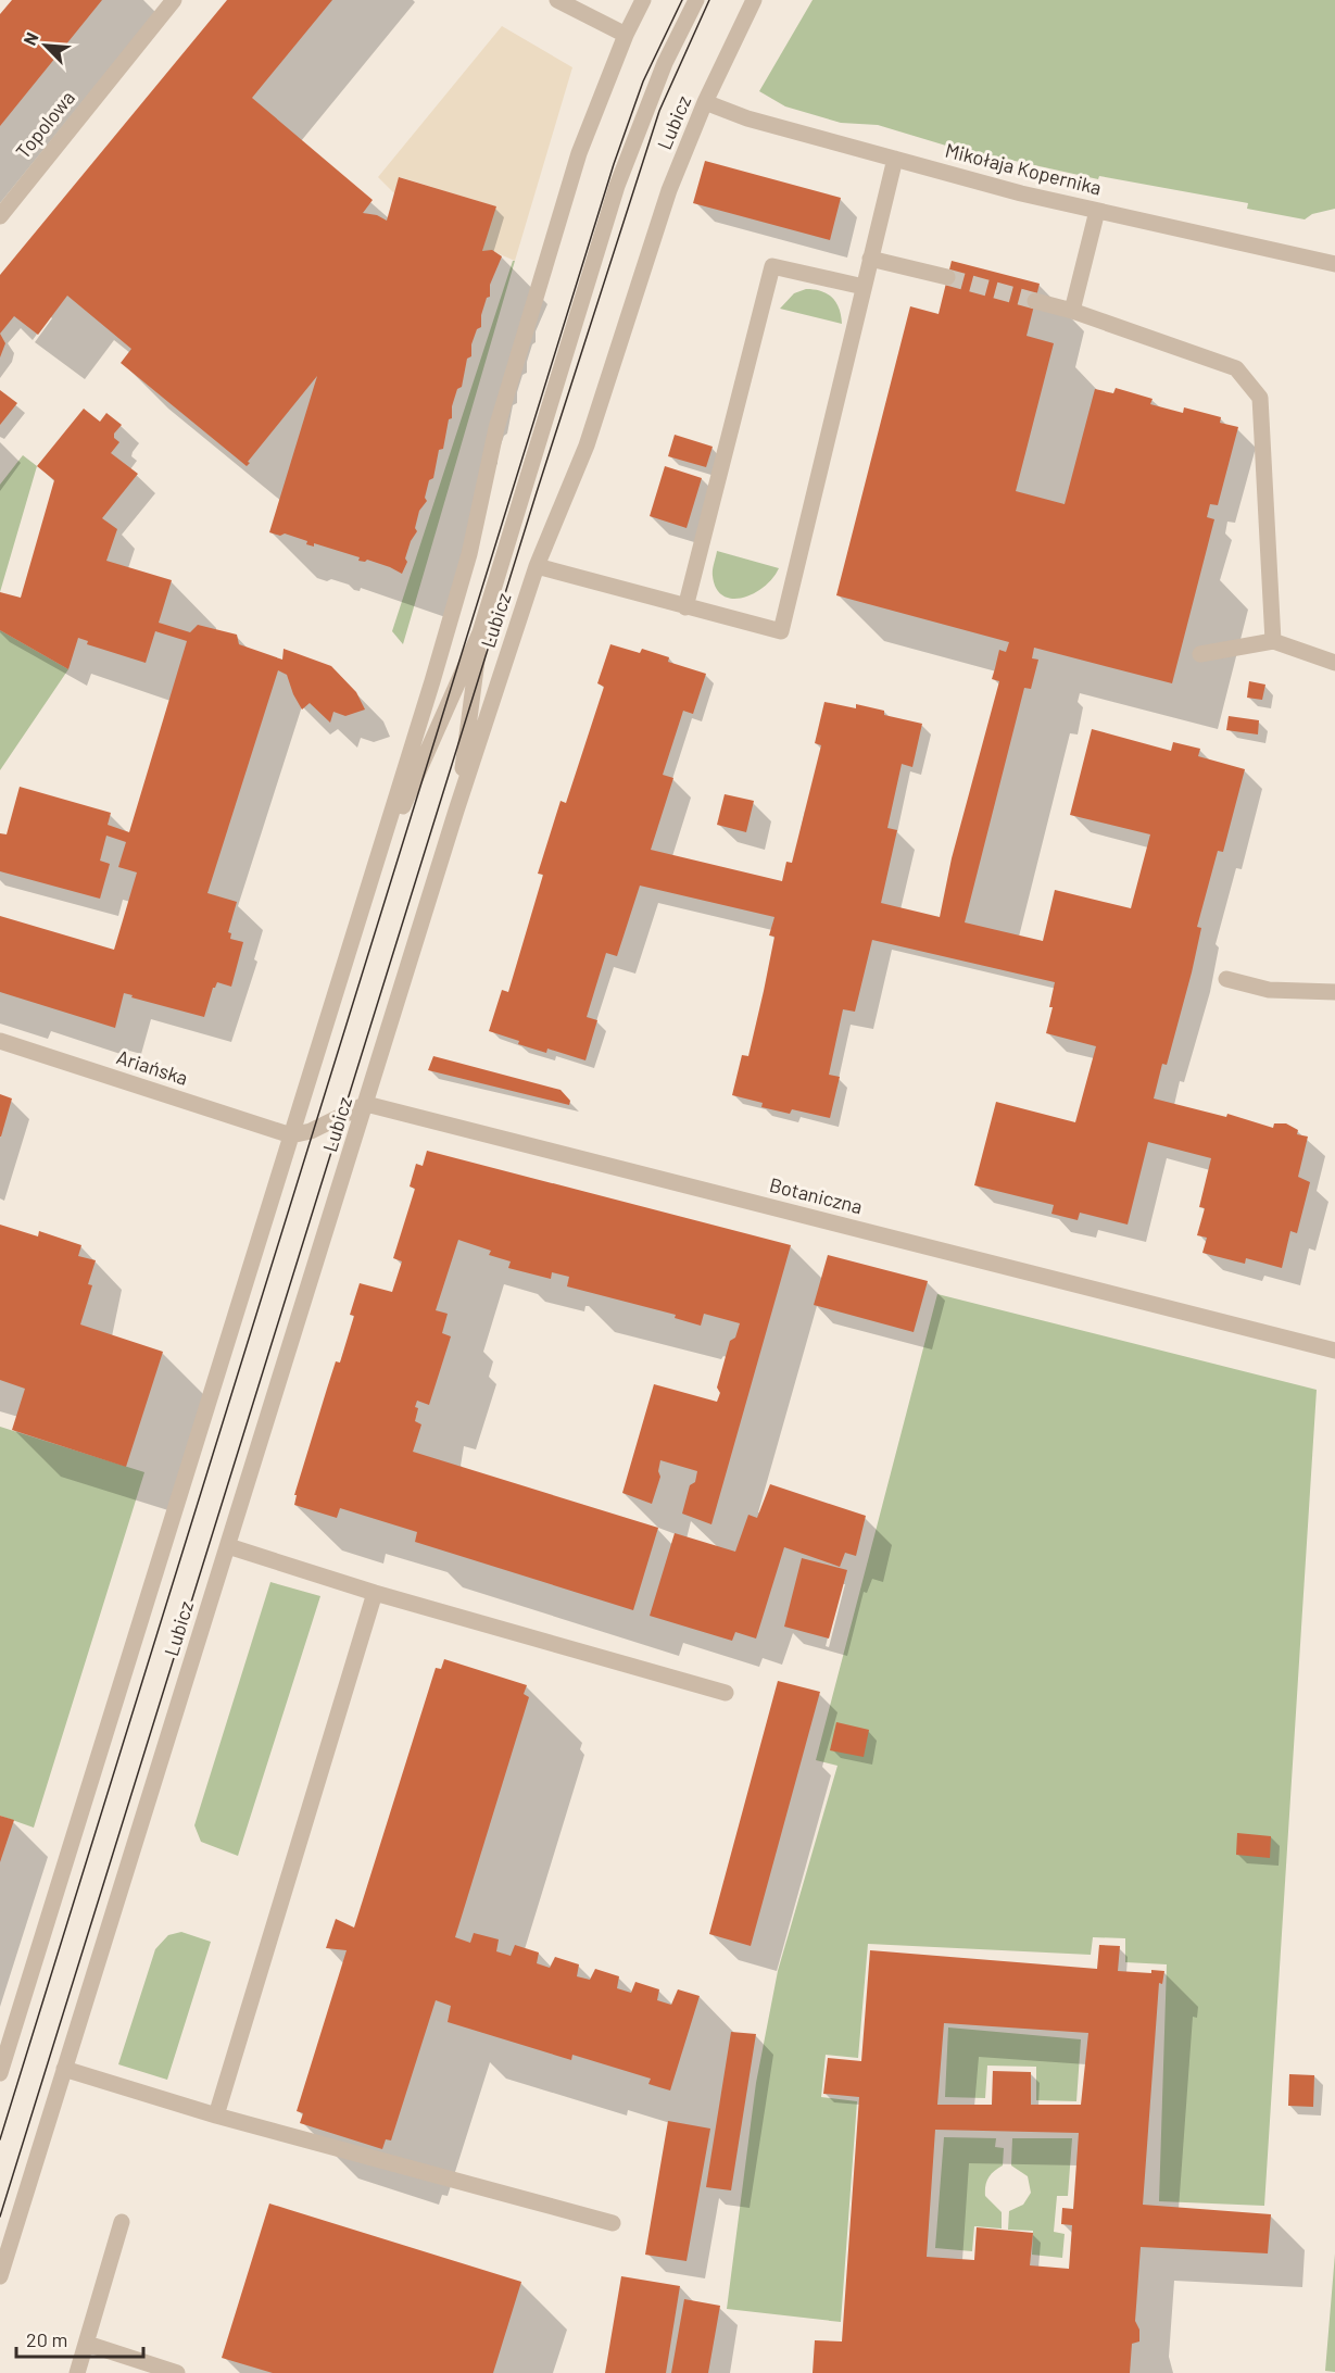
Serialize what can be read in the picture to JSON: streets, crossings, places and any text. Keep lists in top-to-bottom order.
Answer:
{
  "streets": {
    "street": [
      "Lubicz",
      "Topolowa",
      "Mikołaja Kopernika",
      "Ariańska",
      "Botaniczna"
    ]
  },
  "crossings": [
    ["Lubicz", "Mikołaja Kopernika"],
    ["Lubicz", "Ariańska"],
    ["Lubicz", "Botaniczna"]
  ],
  "scale_bar": "20 m",
  "north": "top left"
}
